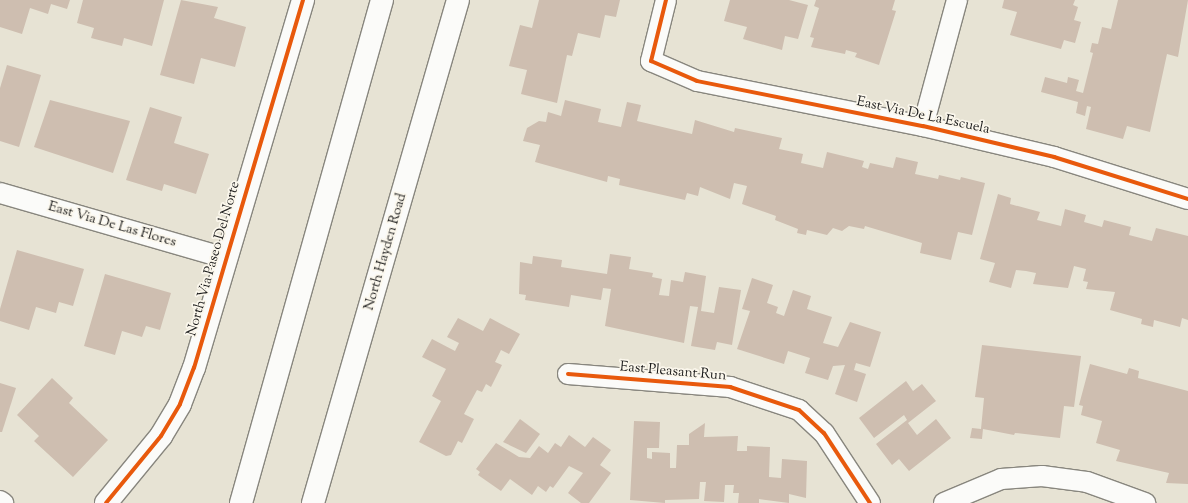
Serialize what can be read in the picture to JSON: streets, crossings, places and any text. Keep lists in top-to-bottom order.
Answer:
{
  "streets": {
    "main road": ["North Hayden Road", "North Via Paseo Del Norte"],
    "street": ["East Via De La Escuela", "East Via De Las Flores", "East Pleasant Run"]
  },
  "crossings": [
    ["East Via De Las Flores", "North Via Paseo Del Norte"]
  ]
}
